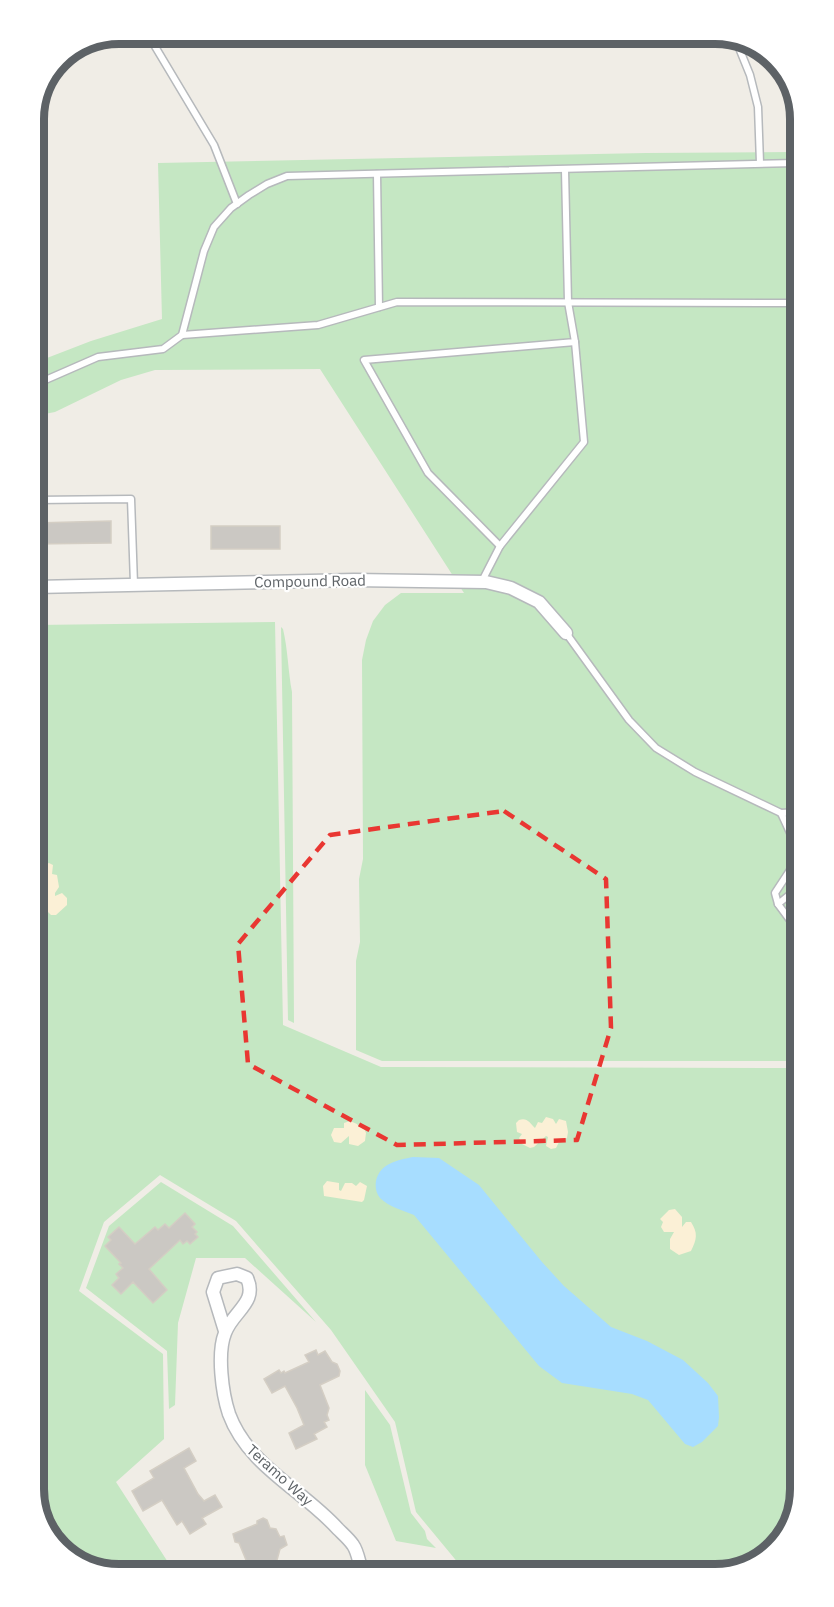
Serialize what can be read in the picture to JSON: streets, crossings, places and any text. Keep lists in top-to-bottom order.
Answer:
{
  "streets": {
    "street": ["Compound Road", "Teramo Way"]
  }
}
